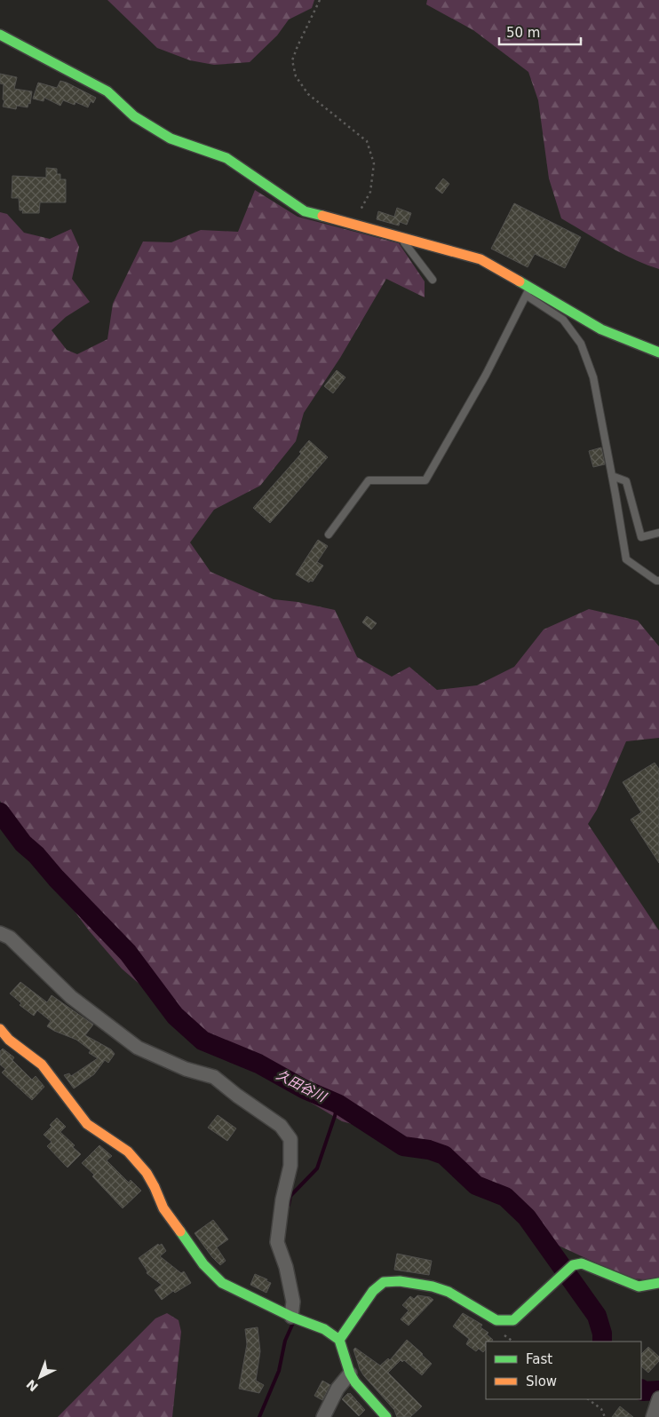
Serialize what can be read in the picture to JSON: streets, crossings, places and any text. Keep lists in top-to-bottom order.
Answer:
{
  "water": ["久田谷川"],
  "legend": ["Fast", "Slow"],
  "scale_bar": "50 m",
  "north": "bottom left"
}
